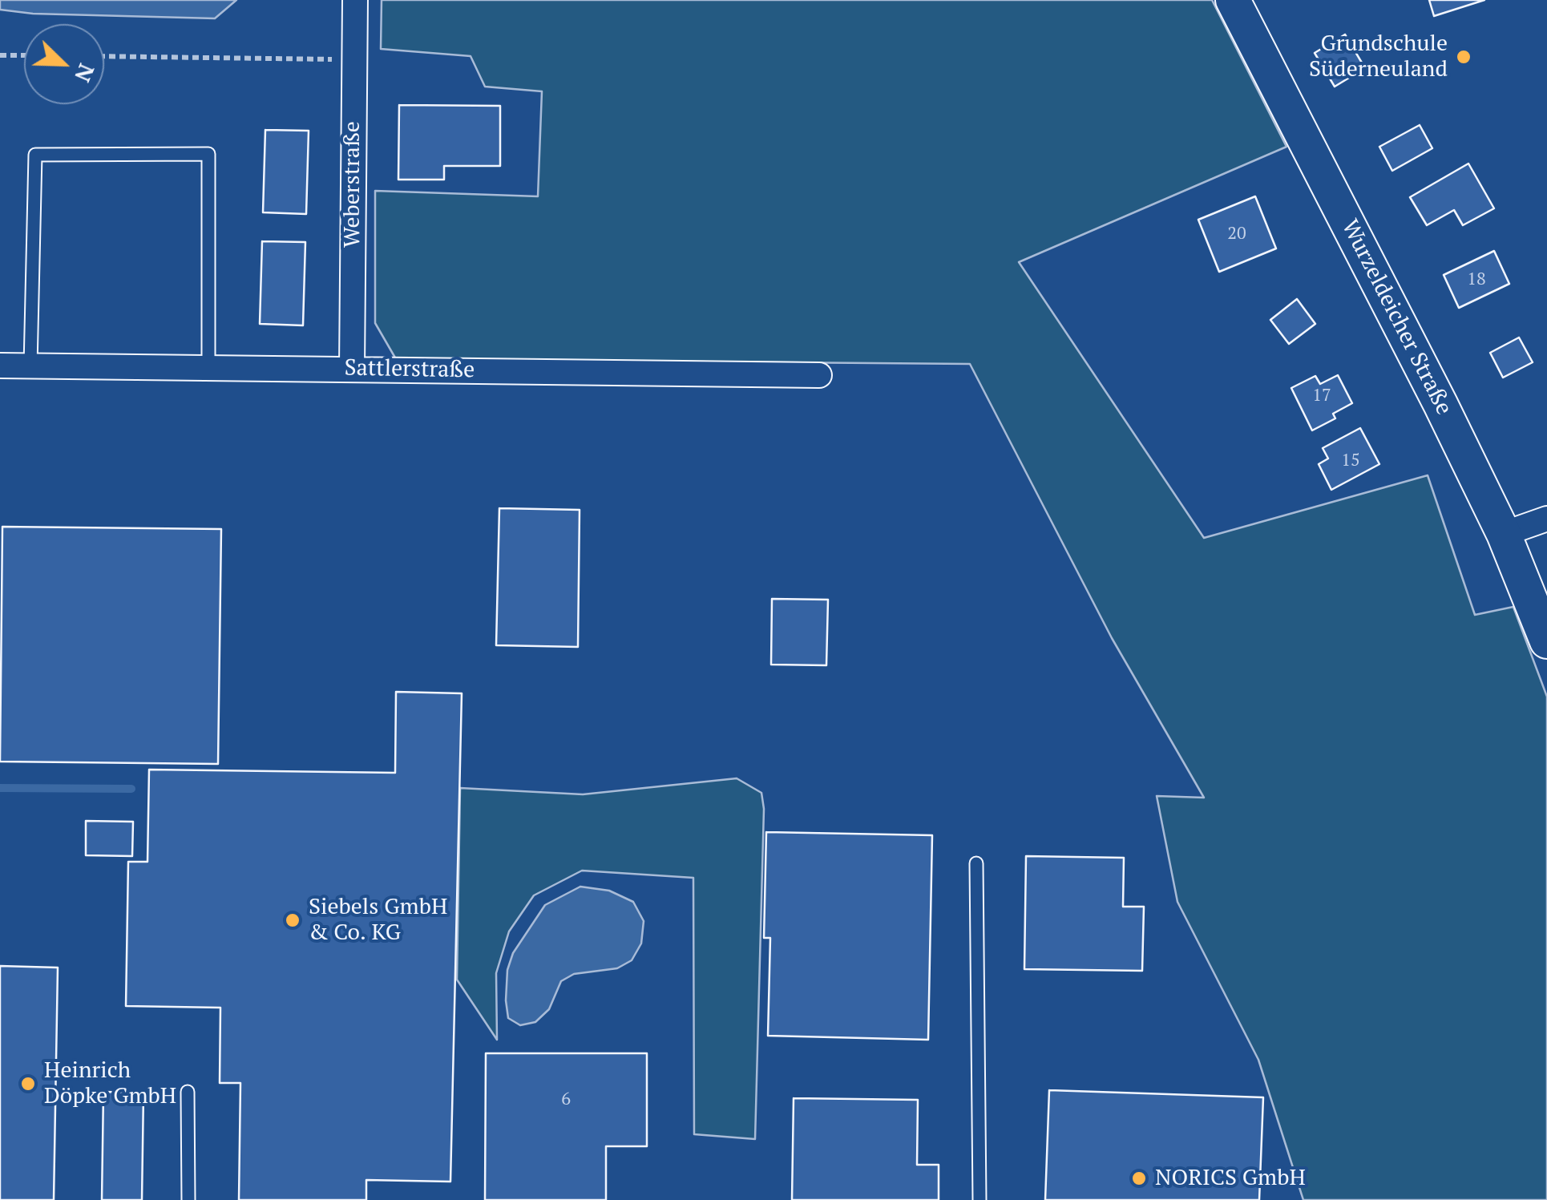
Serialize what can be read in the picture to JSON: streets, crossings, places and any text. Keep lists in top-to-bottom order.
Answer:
{
  "streets": {
    "main road": ["Wurzeldeicher Straße"],
    "street": ["Weberstraße", "Sattlerstraße"]
  },
  "crossings": [
    ["Weberstraße", "Sattlerstraße"]
  ],
  "places": [
    "Grundschule Süderneuland",
    "Siebels GmbH & Co. KG",
    "Heinrich Döpke GmbH",
    "NORICS GmbH"
  ],
  "house_numbers": [
    "20",
    "18",
    "17",
    "15",
    "6"
  ],
  "north": "bottom right"
}
